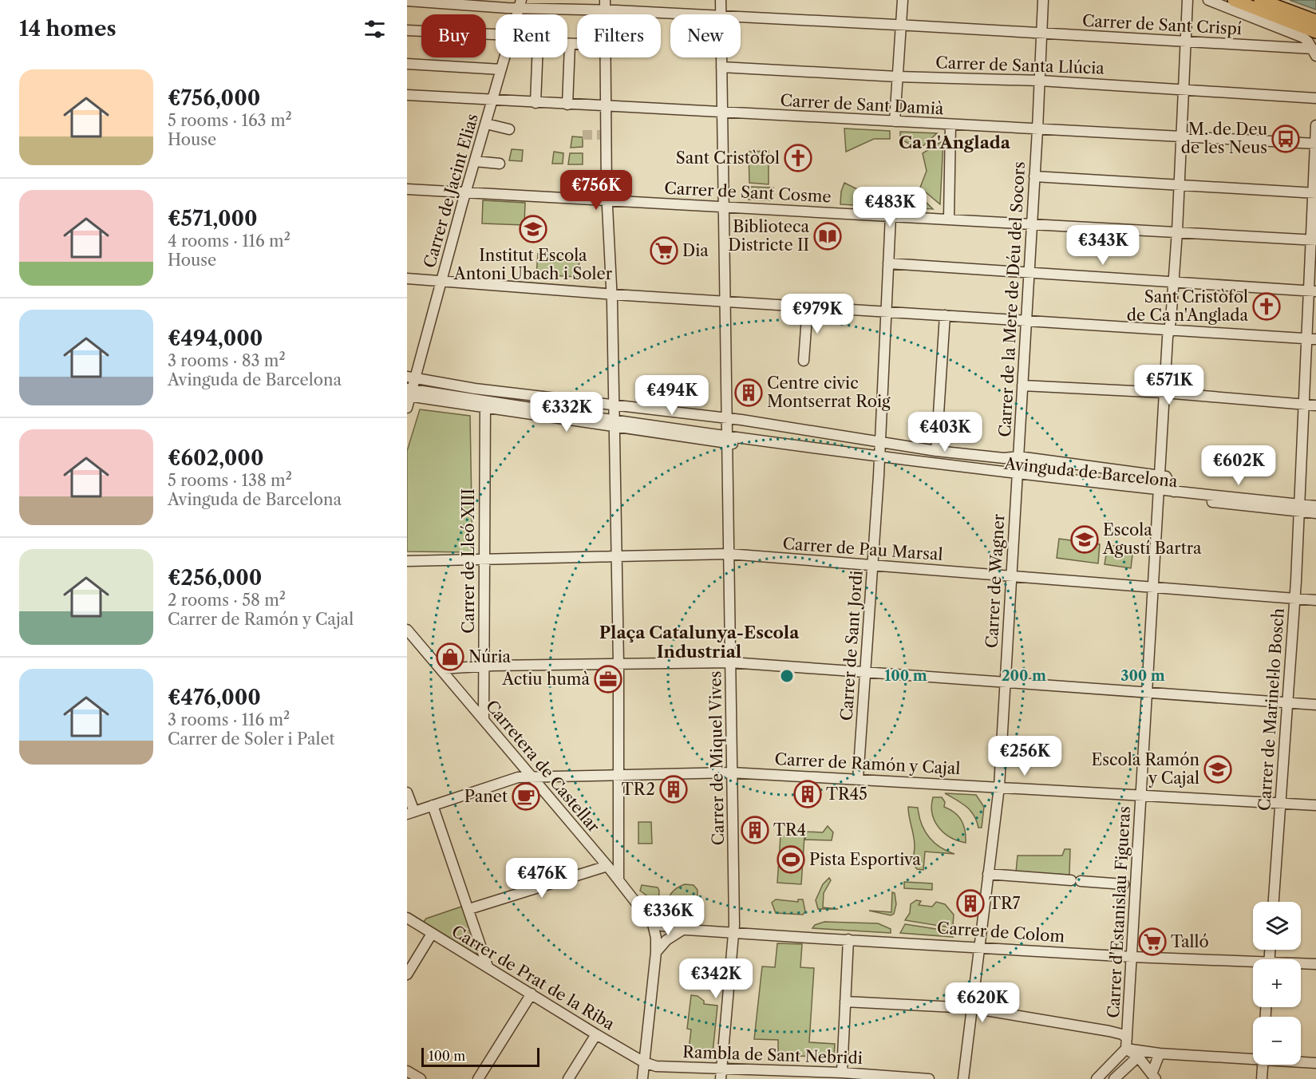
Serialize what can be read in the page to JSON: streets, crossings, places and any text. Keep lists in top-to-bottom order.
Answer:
{
  "streets": {
    "street": [
      "Carrer de Sant Crispí",
      "Carrer de Santa Llúcia",
      "Carrer de Sant Damià",
      "Carrer de Jacint Elias",
      "Carrer de Sant Cosme",
      "Carrer de la Mere de Déu del Socors",
      "Avinguda de Barcelona",
      "Carrer de Pau Marsal",
      "Carrer de Lleó XIII",
      "Carrer de Wagner",
      "Carrer de Sant Jordi",
      "Carrer de Marinel·lo Bosch",
      "Carrer de Miquel Vives",
      "Carrer de Ramón y Cajal",
      "Carretera de Castellar",
      "Carrer d'Estanislau Figueras",
      "Carrer de Colom",
      "Carrer de Prat de la Riba",
      "Rambla de Sant Nebridi"
    ]
  },
  "crossings": [
    ["Carrer de Sant Crispí", "Carrer de la Mere de Déu del Socors"],
    ["Carrer de Sant Crispí", "Carrer d'Estanislau Figueras"],
    ["Carrer de Santa Llúcia", "Carrer de la Mere de Déu del Socors"],
    ["Carrer de Santa Llúcia", "Carrer de Miquel Vives"],
    ["Carrer de Santa Llúcia", "Carrer d'Estanislau Figueras"],
    ["Carrer de Sant Damià", "Carrer de Jacint Elias"],
    ["Carrer de Sant Damià", "Carrer de la Mere de Déu del Socors"],
    ["Carrer de Sant Damià", "Carrer de Marinel·lo Bosch"],
    ["Carrer de Sant Damià", "Carrer de Miquel Vives"],
    ["Carrer de Sant Damià", "Carrer d'Estanislau Figueras"],
    ["Carrer de Jacint Elias", "Carrer de Sant Cosme"],
    ["Carrer de Jacint Elias", "Avinguda de Barcelona"],
    ["Carrer de Sant Cosme", "Carrer de la Mere de Déu del Socors"],
    ["Carrer de Sant Cosme", "Carrer de Sant Jordi"],
    ["Carrer de Sant Cosme", "Carrer de Marinel·lo Bosch"],
    ["Carrer de Sant Cosme", "Carrer de Miquel Vives"],
    ["Carrer de Sant Cosme", "Carrer d'Estanislau Figueras"],
    ["Carrer de la Mere de Déu del Socors", "Avinguda de Barcelona"],
    ["Carrer de la Mere de Déu del Socors", "Carrer de Wagner"],
    ["Avinguda de Barcelona", "Carrer de Lleó XIII"],
    ["Avinguda de Barcelona", "Carrer de Wagner"],
    ["Avinguda de Barcelona", "Carrer de Sant Jordi"],
    ["Avinguda de Barcelona", "Carrer de Marinel·lo Bosch"],
    ["Avinguda de Barcelona", "Carrer de Miquel Vives"],
    ["Avinguda de Barcelona", "Carrer d'Estanislau Figueras"],
    ["Carrer de Pau Marsal", "Carrer de Lleó XIII"],
    ["Carrer de Pau Marsal", "Carrer de Wagner"],
    ["Carrer de Pau Marsal", "Carrer de Sant Jordi"],
    ["Carrer de Pau Marsal", "Carrer de Marinel·lo Bosch"],
    ["Carrer de Pau Marsal", "Carrer de Miquel Vives"],
    ["Carrer de Pau Marsal", "Carrer d'Estanislau Figueras"],
    ["Carrer de Lleó XIII", "Carretera de Castellar"],
    ["Carrer de Wagner", "Carrer de Ramón y Cajal"],
    ["Carrer de Wagner", "Carrer de Colom"],
    ["Carrer de Sant Jordi", "Carrer de Ramón y Cajal"],
    ["Carrer de Marinel·lo Bosch", "Carrer de Ramón y Cajal"],
    ["Carrer de Miquel Vives", "Carrer de Ramón y Cajal"],
    ["Carrer de Miquel Vives", "Carrer de Colom"],
    ["Carrer de Miquel Vives", "Rambla de Sant Nebridi"],
    ["Carrer de Ramón y Cajal", "Carretera de Castellar"],
    ["Carrer de Ramón y Cajal", "Carrer d'Estanislau Figueras"],
    ["Carretera de Castellar", "Carrer de Colom"],
    ["Carrer d'Estanislau Figueras", "Carrer de Colom"],
    ["Carrer de Prat de la Riba", "Rambla de Sant Nebridi"]
  ],
  "districts": ["Ca n'Anglada", "Plaça Catalunya-Escola Industrial"],
  "places": {
    "bus stop": ["M. de Deu de les Neus"],
    "church": ["Sant Cristòfol", "Sant Cristòfol de Ca n'Anglada"],
    "school or university": ["Institut Escola Antoni Ubach i Soler", "Escola Agustí Bartra", "Escola Ramón y Cajal"],
    "library": ["Biblioteca Districte II"],
    "supermarket": ["Dia", "Talló"],
    "building": [
      "Centre civic Montserrat Roig",
      "TR2",
      "TR45",
      "TR4",
      "TR7"
    ],
    "shop": ["Núria"],
    "office": ["Actiu humà"],
    "cafe": ["Panet"],
    "sports": ["Pista Esportiva"]
  },
  "scale_bar": "100 m",
  "page": {
    "heading": "14 homes",
    "chip": [
      "Buy",
      "Rent",
      "Filters",
      "New"
    ],
    "list": [
      {
        "name": "€756,000",
        "note": "5 rooms · 163 m² · House"
      },
      {
        "name": "€571,000",
        "note": "4 rooms · 116 m² · House"
      },
      {
        "name": "€494,000",
        "note": "3 rooms · 83 m² · Avinguda de Barcelona"
      },
      {
        "name": "€602,000",
        "note": "5 rooms · 138 m² · Avinguda de Barcelona"
      },
      {
        "name": "€256,000",
        "note": "2 rooms · 58 m² · Carrer de Ramón y Cajal"
      },
      {
        "name": "€476,000",
        "note": "3 rooms · 116 m² · Carrer de Soler i Palet"
      }
    ],
    "price": [
      "€756K",
      "€483K",
      "€343K",
      "€979K",
      "€571K",
      "€494K",
      "€332K",
      "€403K",
      "€602K",
      "€256K",
      "€476K",
      "€336K",
      "€342K",
      "€620K"
    ],
    "map_buttons": ["+", "−"],
    "scale": "100 m"
  },
  "rings": ["100 m", "200 m", "300 m"]
}
